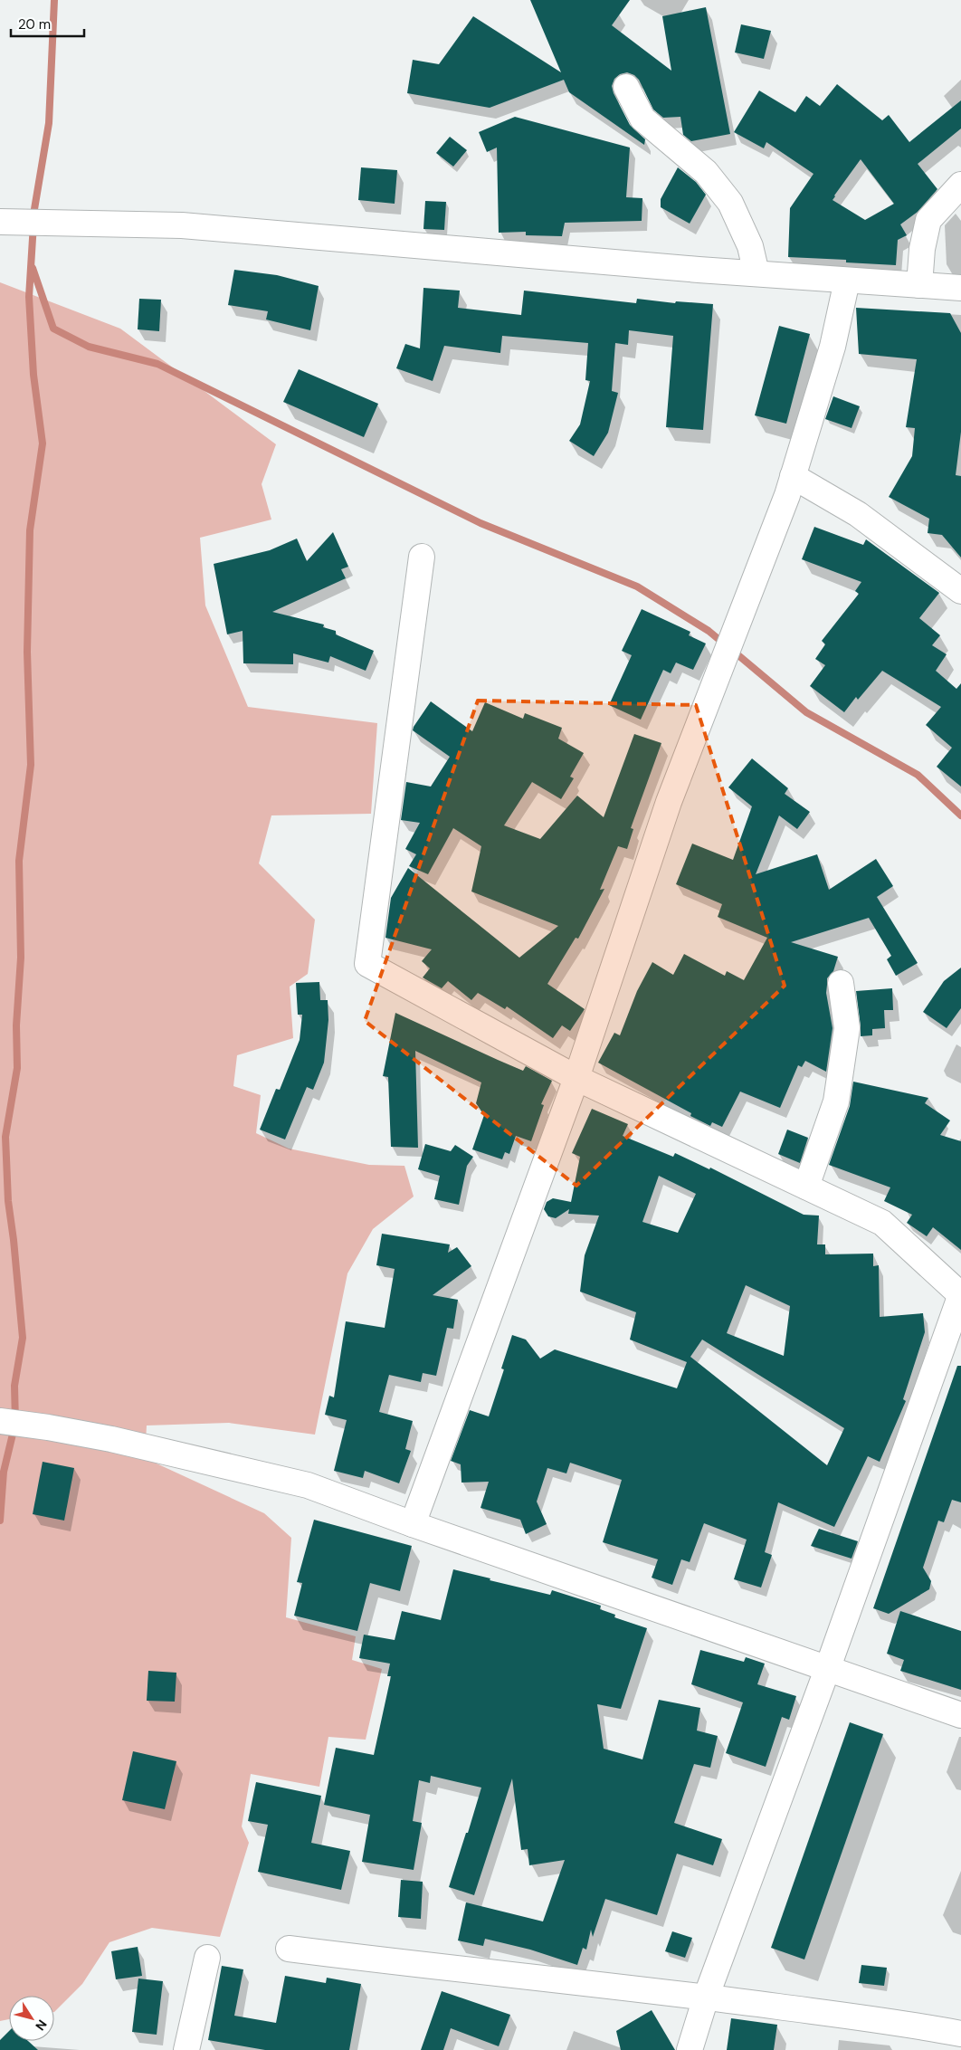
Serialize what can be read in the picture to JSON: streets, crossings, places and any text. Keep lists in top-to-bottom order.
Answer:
{
  "scale_bar": "20 m",
  "north": "bottom right"
}
